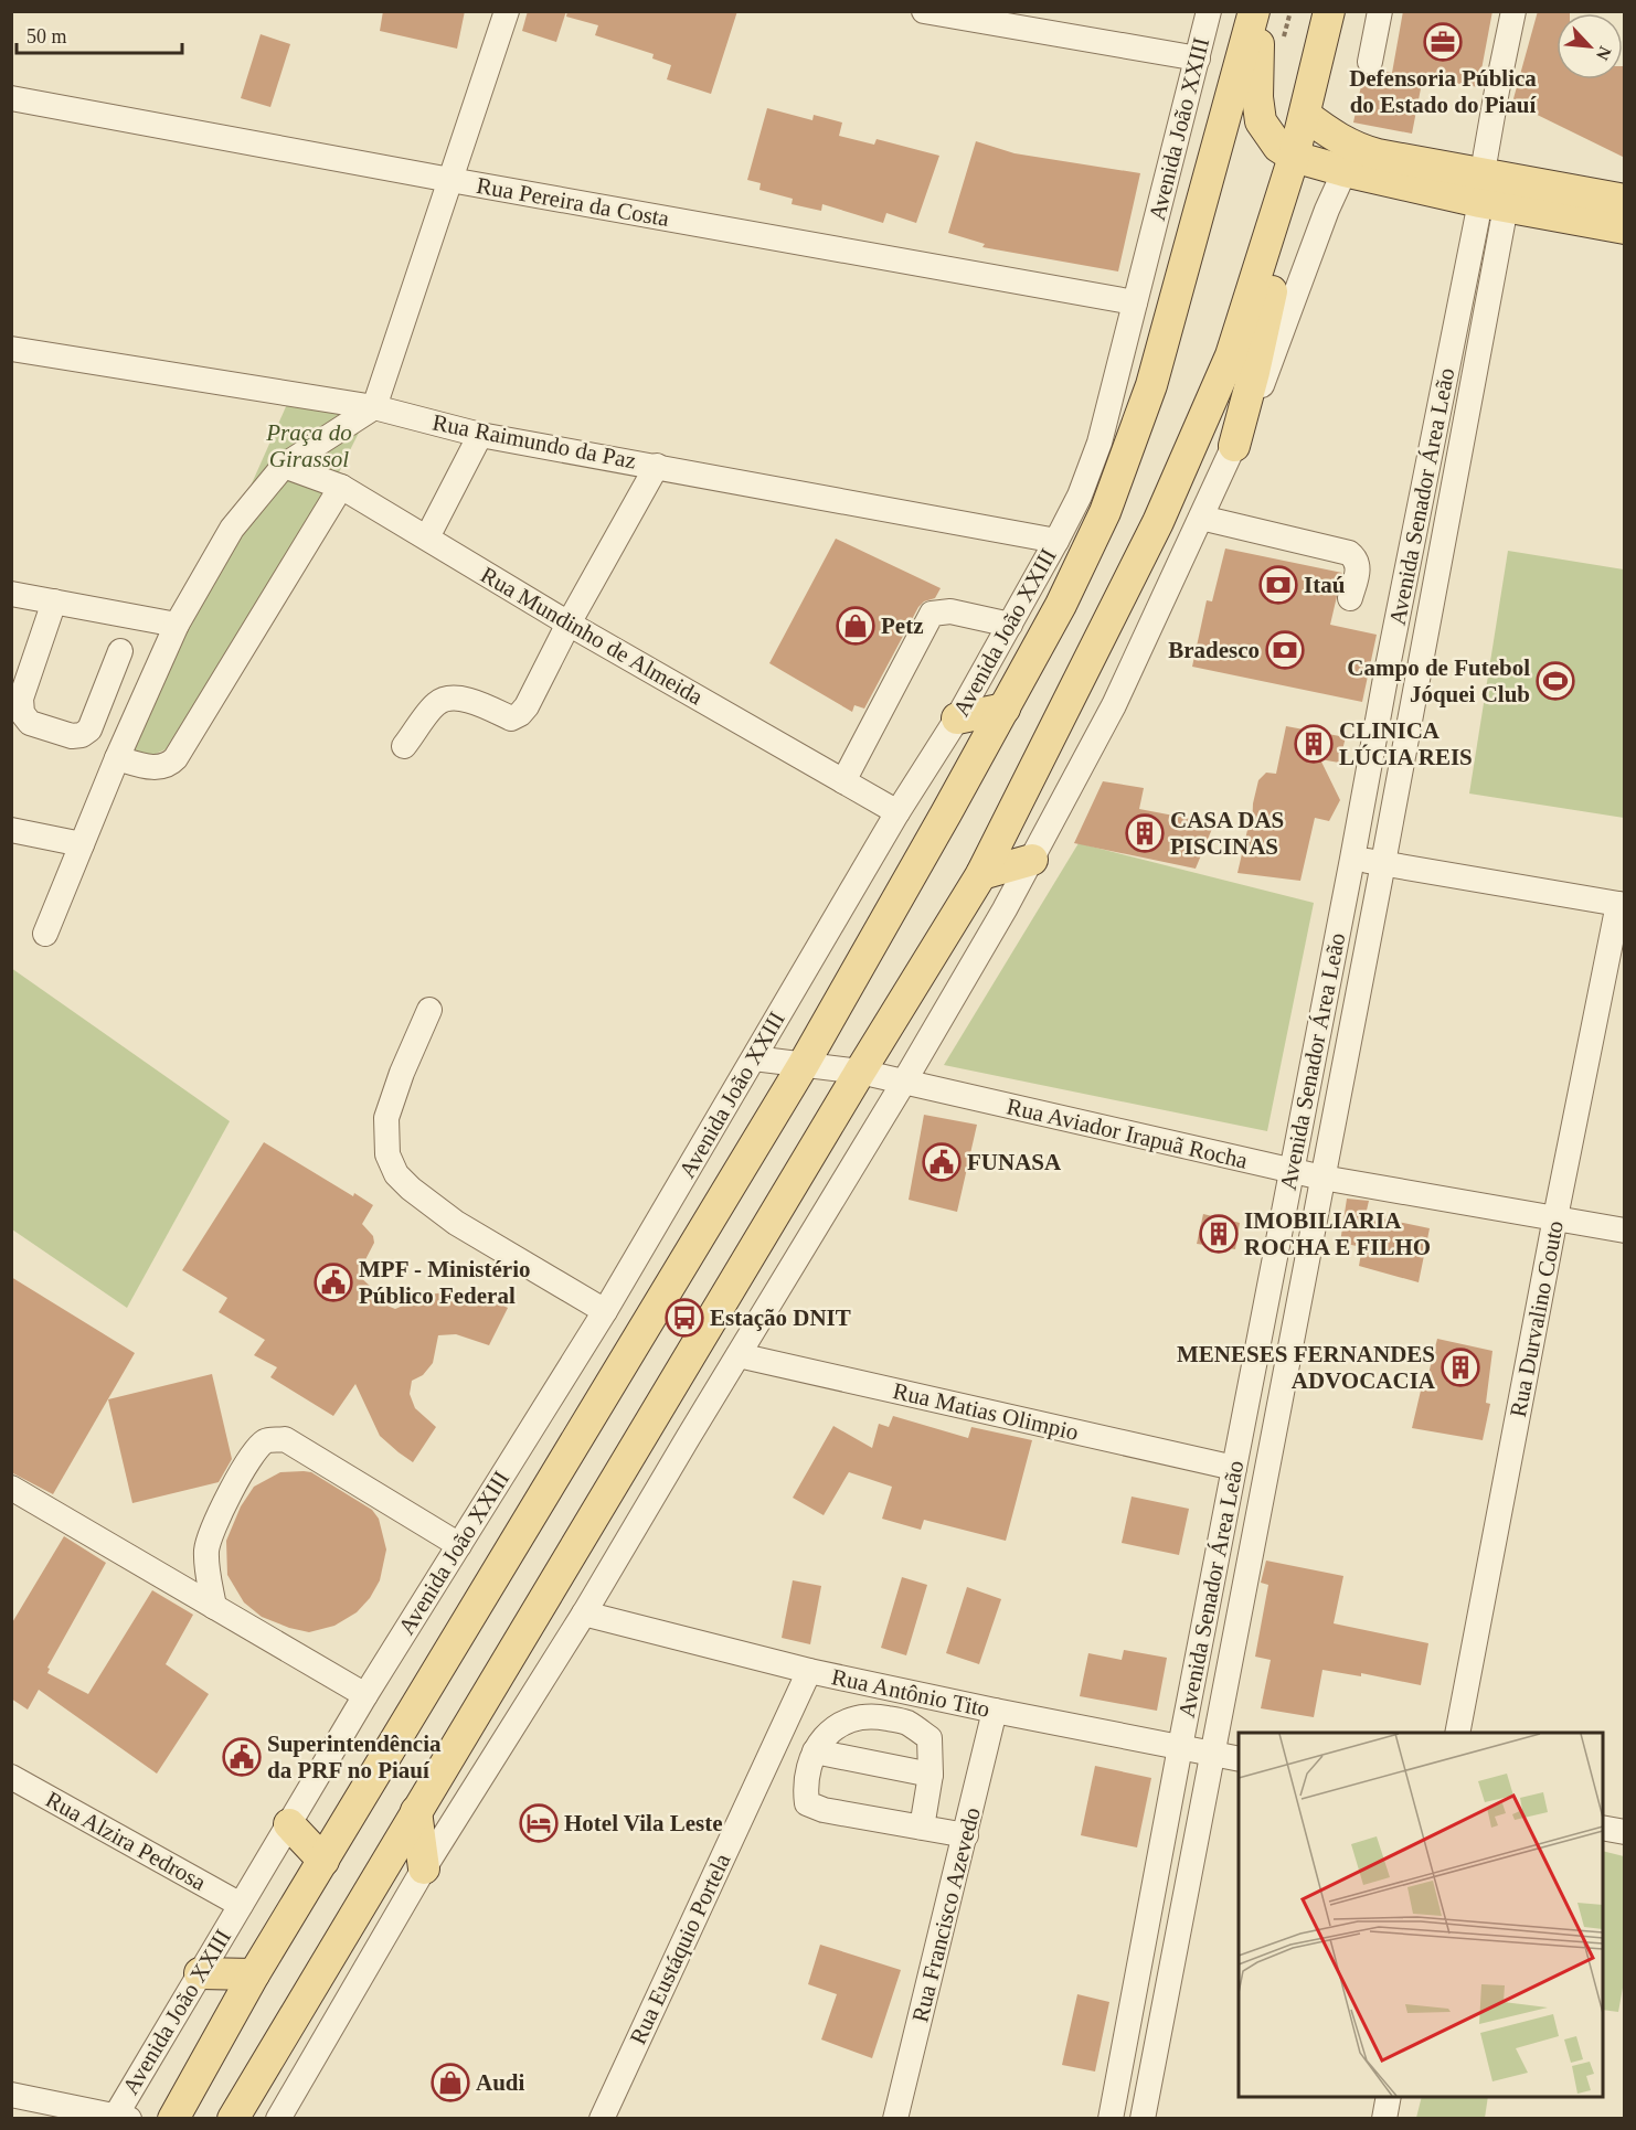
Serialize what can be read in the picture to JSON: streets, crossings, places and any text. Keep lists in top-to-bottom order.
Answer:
{
  "streets": {
    "main road": ["Avenida João XXIII"],
    "street": [
      "Rua Pereira da Costa",
      "Rua Raimundo da Paz",
      "Avenida Senador Área Leão",
      "Rua Mundinho de Almeida",
      "Rua Aviador Irapuã Rocha",
      "Rua Durvalino Couto",
      "Rua Matias Olimpio",
      "Rua Antônio Tito",
      "Rua Alzira Pedrosa",
      "Rua Francisco Azevedo",
      "Rua Eustáquio Portela"
    ]
  },
  "crossings": [
    ["Avenida João XXIII", "Rua Pereira da Costa"],
    ["Avenida João XXIII", "Rua Raimundo da Paz"],
    ["Avenida João XXIII", "Rua Mundinho de Almeida"],
    ["Avenida João XXIII", "Rua Aviador Irapuã Rocha"],
    ["Avenida João XXIII", "Rua Alzira Pedrosa"],
    ["Avenida Senador Área Leão", "Rua Aviador Irapuã Rocha"],
    ["Avenida Senador Área Leão", "Rua Matias Olimpio"],
    ["Avenida Senador Área Leão", "Rua Antônio Tito"],
    ["Rua Aviador Irapuã Rocha", "Rua Durvalino Couto"],
    ["Rua Antônio Tito", "Rua Francisco Azevedo"],
    ["Rua Antônio Tito", "Rua Eustáquio Portela"]
  ],
  "parks": ["Praça do Girassol"],
  "places": {
    "office": ["Defensoria Pública do Estado do Piauí"],
    "bank": ["Itaú", "Bradesco"],
    "shop": ["Petz", "Audi"],
    "sports": ["Campo de Futebol Jóquei Club"],
    "building": [
      "CLINICA LÚCIA REIS",
      "CASA DAS PISCINAS",
      "IMOBILIARIA ROCHA E FILHO",
      "MENESES FERNANDES ADVOCACIA"
    ],
    "public building": ["FUNASA", "MPF - Ministério Público Federal", "Superintendência da PRF no Piauí"],
    "bus stop": ["Estação DNIT"],
    "hotel": ["Hotel Vila Leste"]
  },
  "scale_bar": "50 m",
  "north": "bottom right"
}
